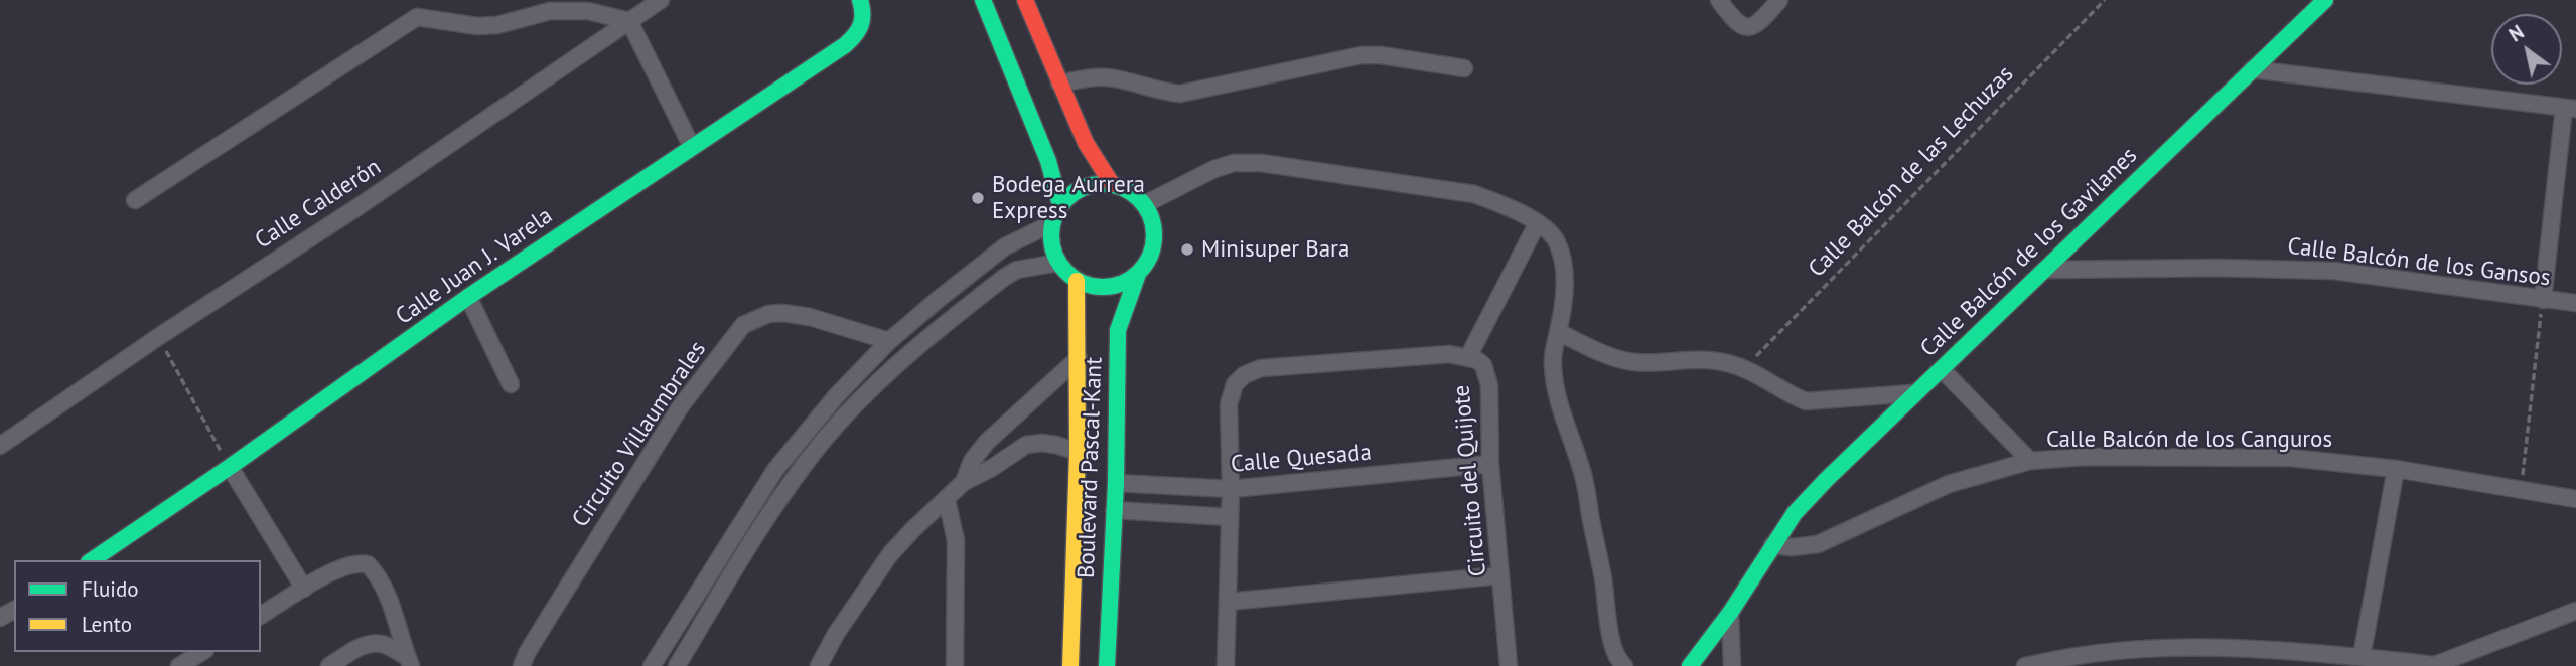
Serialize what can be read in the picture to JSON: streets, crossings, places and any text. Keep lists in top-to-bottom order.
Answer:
{
  "streets": {
    "street": [
      "Calle Calderón",
      "Calle Balcón de los Gavilanes",
      "Calle Balcón de los Gansos",
      "Calle Juan J. Varela",
      "Circuito Villaumbrales",
      "Calle Balcón de los Canguros",
      "Calle Quesada",
      "Boulevard Pascal-Kant",
      "Circuito del Quijote"
    ],
    "path": ["Calle Balcón de las Lechuzas"]
  },
  "crossings": [
    ["Calle Balcón de los Gavilanes", "Calle Balcón de los Gansos"],
    ["Calle Balcón de los Gavilanes", "Calle Balcón de los Canguros"],
    ["Calle Quesada", "Boulevard Pascal-Kant"],
    ["Calle Quesada", "Circuito del Quijote"]
  ],
  "places": ["Bodega Aurrera Express", "Minisuper Bara"],
  "legend": ["Fluido", "Lento"],
  "north": "top left"
}
